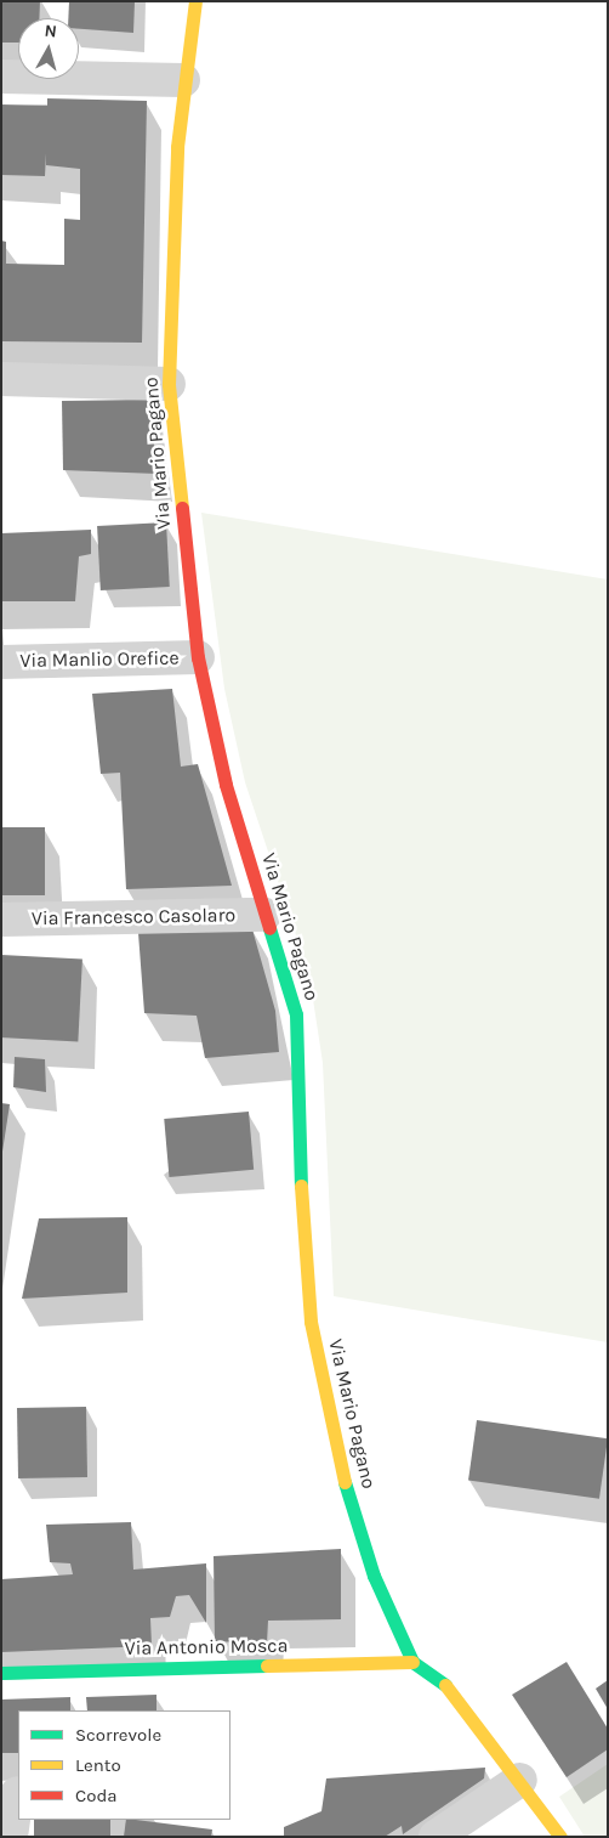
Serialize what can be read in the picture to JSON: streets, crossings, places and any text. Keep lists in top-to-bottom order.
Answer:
{
  "streets": {
    "street": [
      "Via Mario Pagano",
      "Via Manlio Orefice",
      "Via Francesco Casolaro",
      "Via Antonio Mosca"
    ]
  },
  "crossings": [
    ["Via Mario Pagano", "Via Manlio Orefice"],
    ["Via Mario Pagano", "Via Francesco Casolaro"],
    ["Via Mario Pagano", "Via Antonio Mosca"]
  ],
  "legend": ["Scorrevole", "Lento", "Coda"],
  "north": "top"
}
